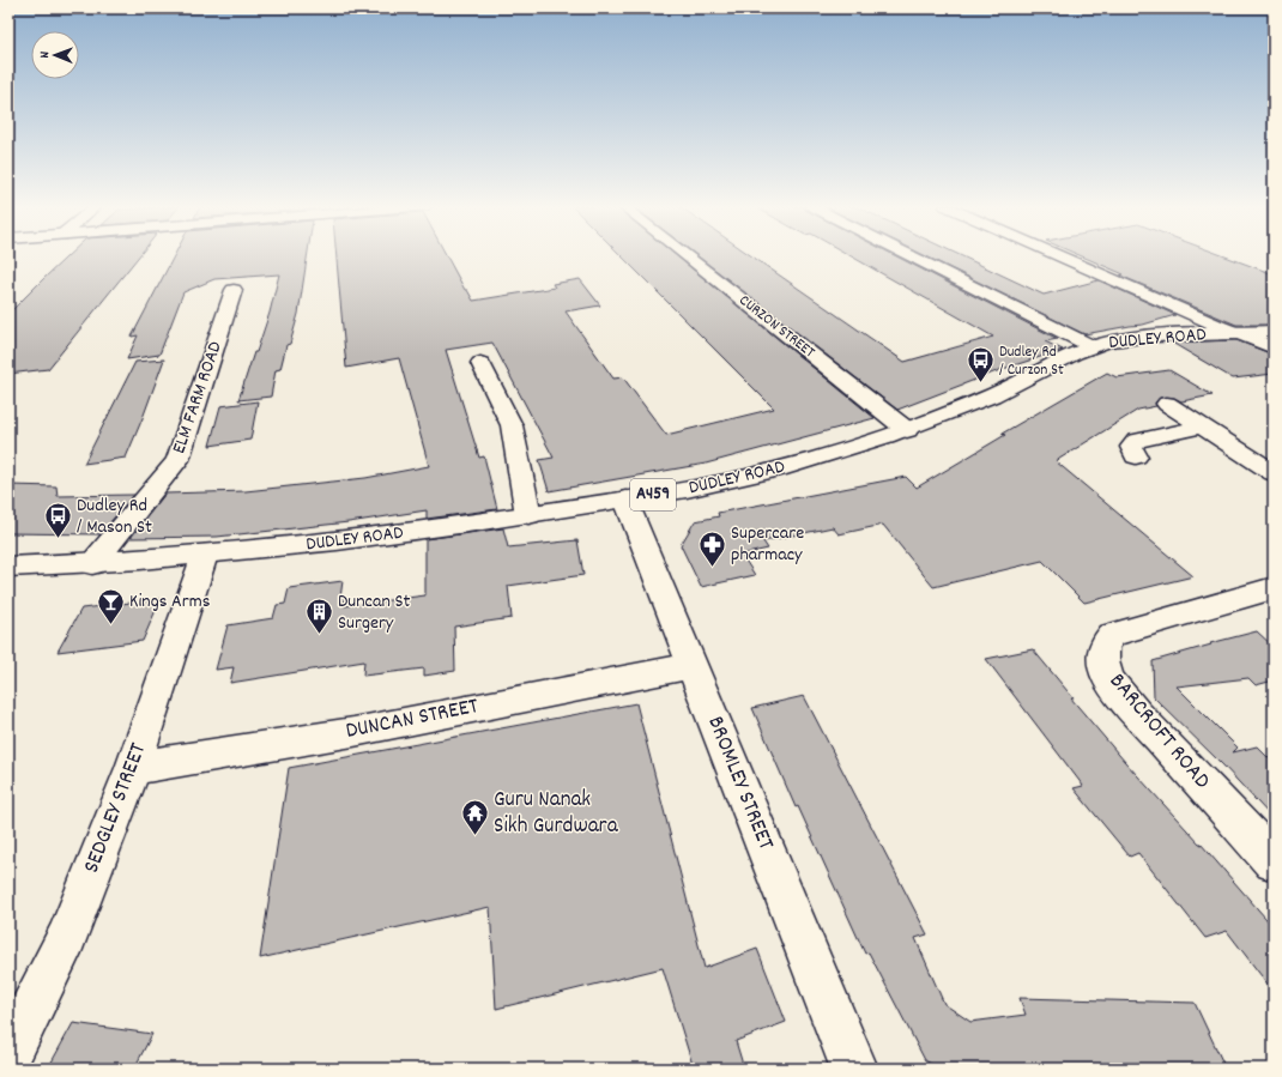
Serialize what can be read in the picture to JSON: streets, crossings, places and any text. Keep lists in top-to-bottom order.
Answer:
{
  "streets": {
    "main road": [
      "CURZON STREET",
      "DUDLEY ROAD",
      "ELM FARM ROAD",
      "A459",
      "DUNCAN STREET",
      "BARCROFT ROAD",
      "BROMLEY STREET",
      "SEDGLEY STREET"
    ]
  },
  "crossings": [
    ["CURZON STREET", "DUDLEY ROAD"],
    ["DUDLEY ROAD", "ELM FARM ROAD"],
    ["DUDLEY ROAD", "BROMLEY STREET"],
    ["DUDLEY ROAD", "SEDGLEY STREET"],
    ["DUNCAN STREET", "BROMLEY STREET"],
    ["DUNCAN STREET", "SEDGLEY STREET"]
  ],
  "places": {
    "bus stop": ["Dudley Rd / Curzon St", "Dudley Rd / Mason St"],
    "pharmacy": ["Supercare pharmacy"],
    "bar": ["Kings Arms"],
    "building": ["Duncan St Surgery"],
    "temple": ["Guru Nanak Sikh Gurdwara"]
  },
  "north": "left"
}
